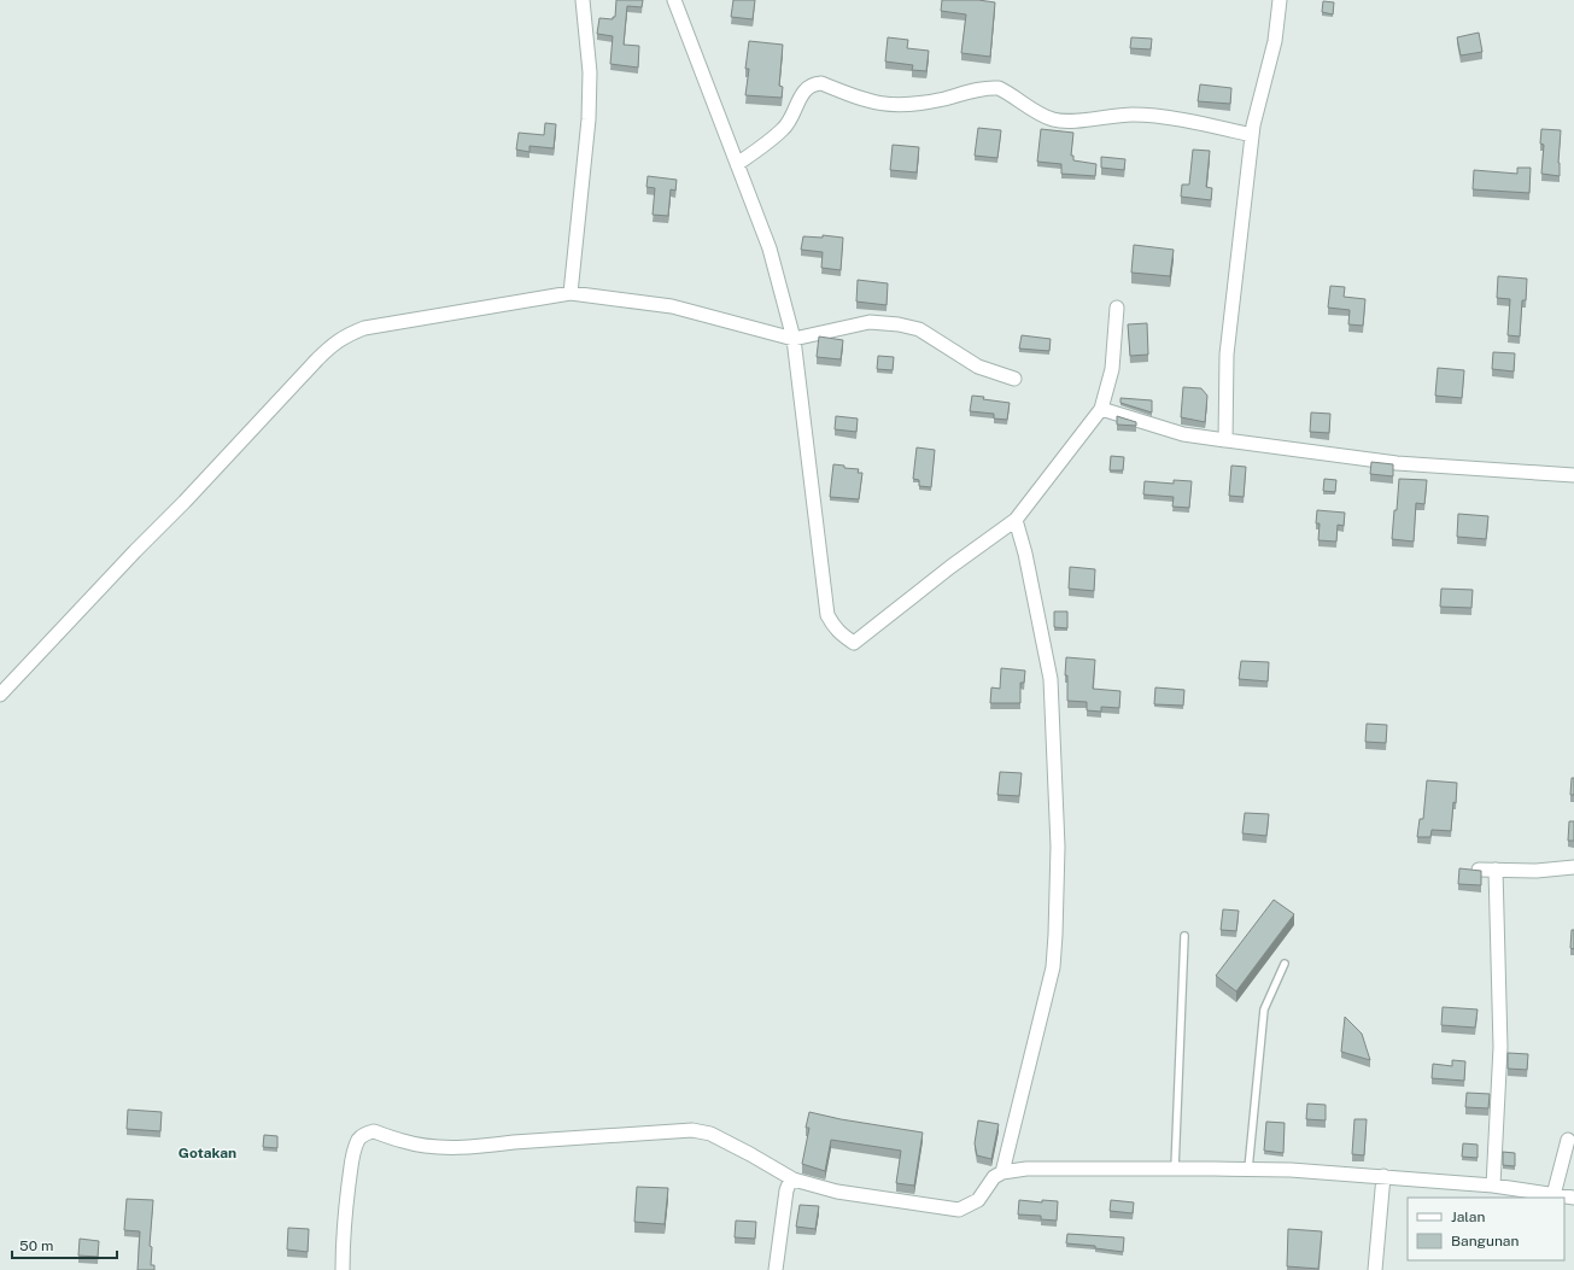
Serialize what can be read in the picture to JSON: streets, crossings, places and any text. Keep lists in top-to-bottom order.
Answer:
{
  "districts": ["Gotakan"],
  "legend": ["Jalan", "Bangunan"],
  "scale_bar": "50 m"
}
